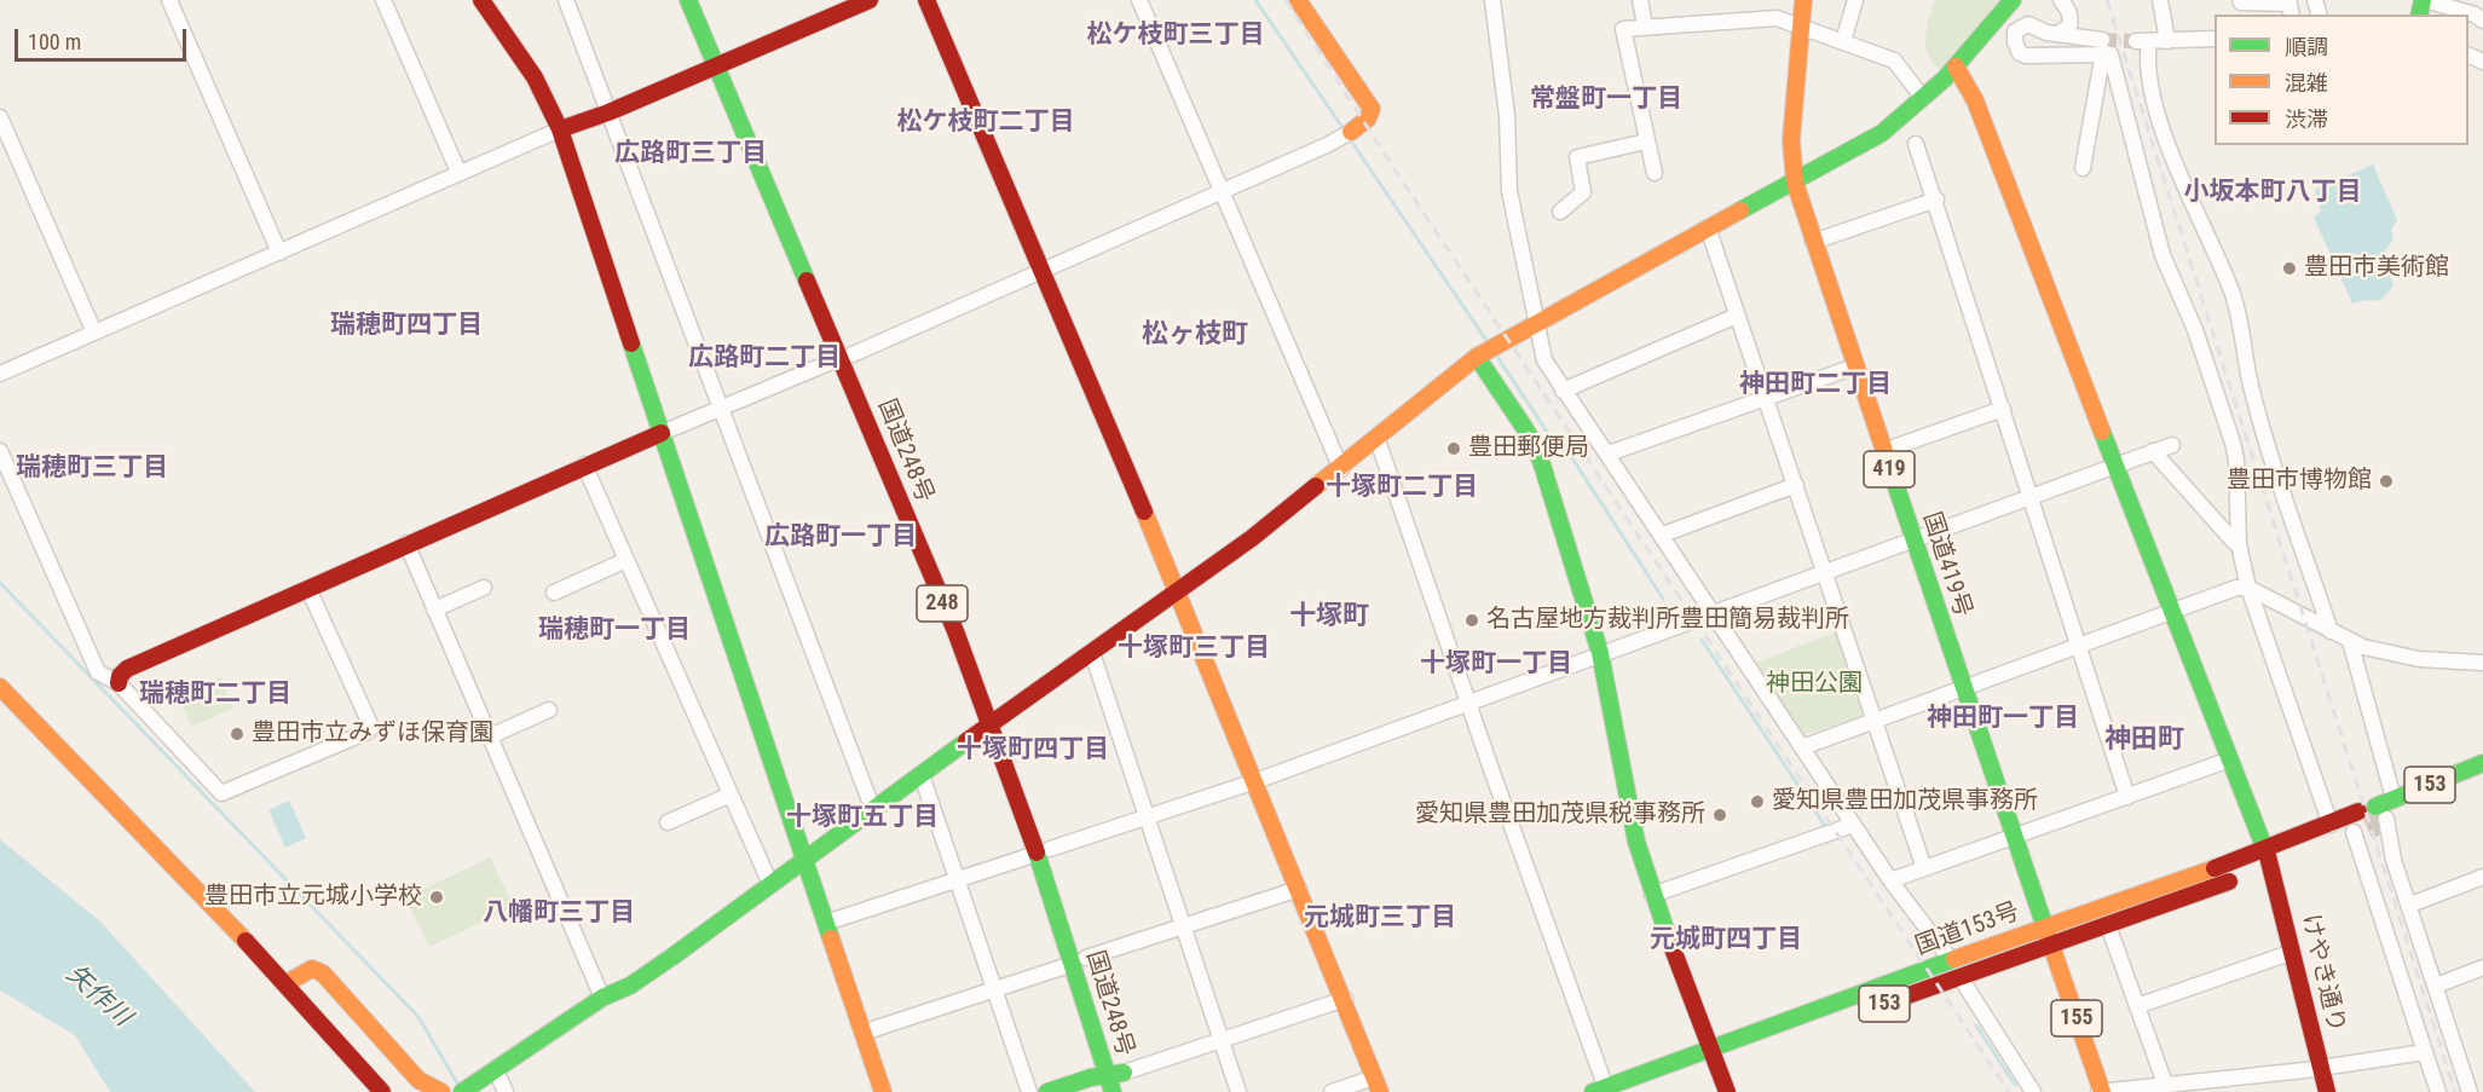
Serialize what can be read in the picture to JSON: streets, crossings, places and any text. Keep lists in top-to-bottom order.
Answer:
{
  "streets": {
    "main road": [
      "国道248号",
      "419",
      "国道419号",
      "248",
      "153",
      "国道153号",
      "けやき通り",
      "155"
    ]
  },
  "crossings": [
    ["国道419号", "国道153号"],
    ["国道419号", "155"],
    ["国道153号", "けやき通り"],
    ["国道153号", "155"]
  ],
  "districts": [
    "松ケ枝町三丁目",
    "常盤町一丁目",
    "松ケ枝町二丁目",
    "広路町三丁目",
    "小坂本町八丁目",
    "瑞穂町四丁目",
    "松ヶ枝町",
    "広路町二丁目",
    "神田町二丁目",
    "瑞穂町三丁目",
    "十塚町二丁目",
    "広路町一丁目",
    "十塚町",
    "瑞穂町一丁目",
    "十塚町三丁目",
    "十塚町一丁目",
    "瑞穂町二丁目",
    "神田町一丁目",
    "神田町",
    "十塚町四丁目",
    "十塚町五丁目",
    "八幡町三丁目",
    "元城町三丁目",
    "元城町四丁目"
  ],
  "water": ["矢作川"],
  "parks": ["神田公園"],
  "places": [
    "豊田市美術館",
    "豊田郵便局",
    "豊田市博物館",
    "名古屋地方裁判所豊田簡易裁判所",
    "豊田市立みずほ保育園",
    "愛知県豊田加茂県事務所",
    "愛知県豊田加茂県税事務所",
    "豊田市立元城小学校"
  ],
  "legend": ["順調", "混雑", "渋滞"],
  "scale_bar": "100 m"
}
